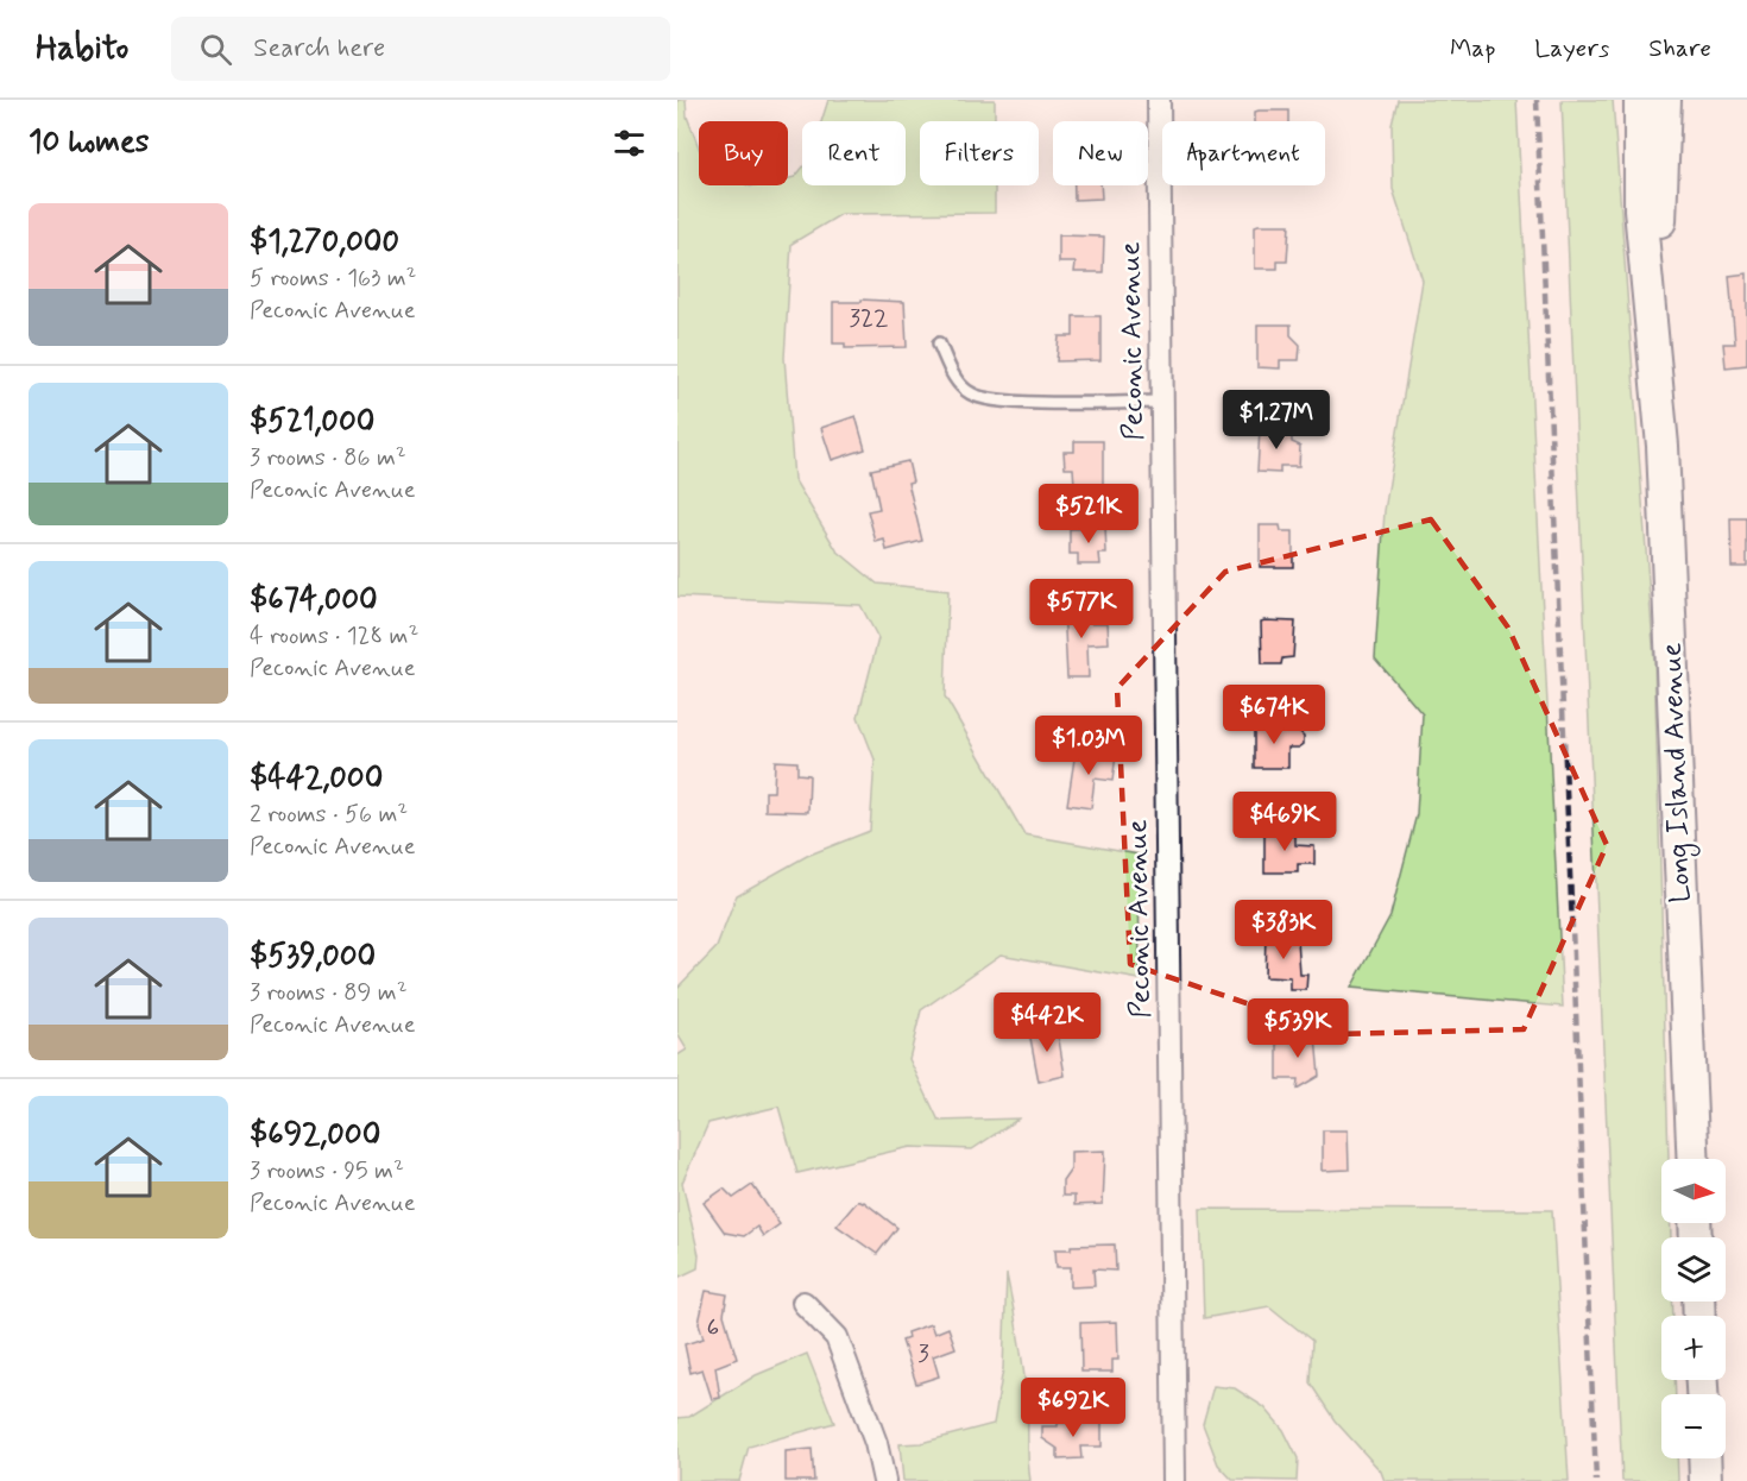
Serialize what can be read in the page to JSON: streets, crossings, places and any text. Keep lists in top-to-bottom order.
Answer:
{
  "streets": {
    "street": ["Peconic Avenue", "Long Island Avenue"]
  },
  "house_numbers": ["322", "6", "3"],
  "north": "right",
  "page": {
    "header": "Habito",
    "search": "Search here",
    "nav": ["Map", "Layers", "Share"],
    "heading": "10 homes",
    "chip": [
      "Buy",
      "Rent",
      "Filters",
      "New",
      "Apartment"
    ],
    "list": [
      {
        "name": "$1,270,000",
        "note": "5 rooms · 163 m² · Peconic Avenue"
      },
      {
        "name": "$521,000",
        "note": "3 rooms · 86 m² · Peconic Avenue"
      },
      {
        "name": "$674,000",
        "note": "4 rooms · 128 m² · Peconic Avenue"
      },
      {
        "name": "$442,000",
        "note": "2 rooms · 56 m² · Peconic Avenue"
      },
      {
        "name": "$539,000",
        "note": "3 rooms · 89 m² · Peconic Avenue"
      },
      {
        "name": "$692,000",
        "note": "3 rooms · 95 m² · Peconic Avenue"
      }
    ],
    "price": [
      "$1.27M",
      "$521K",
      "$577K",
      "$674K",
      "$1.03M",
      "$469K",
      "$383K",
      "$442K",
      "$539K",
      "$692K"
    ],
    "map_buttons": ["+", "−"]
  }
}
